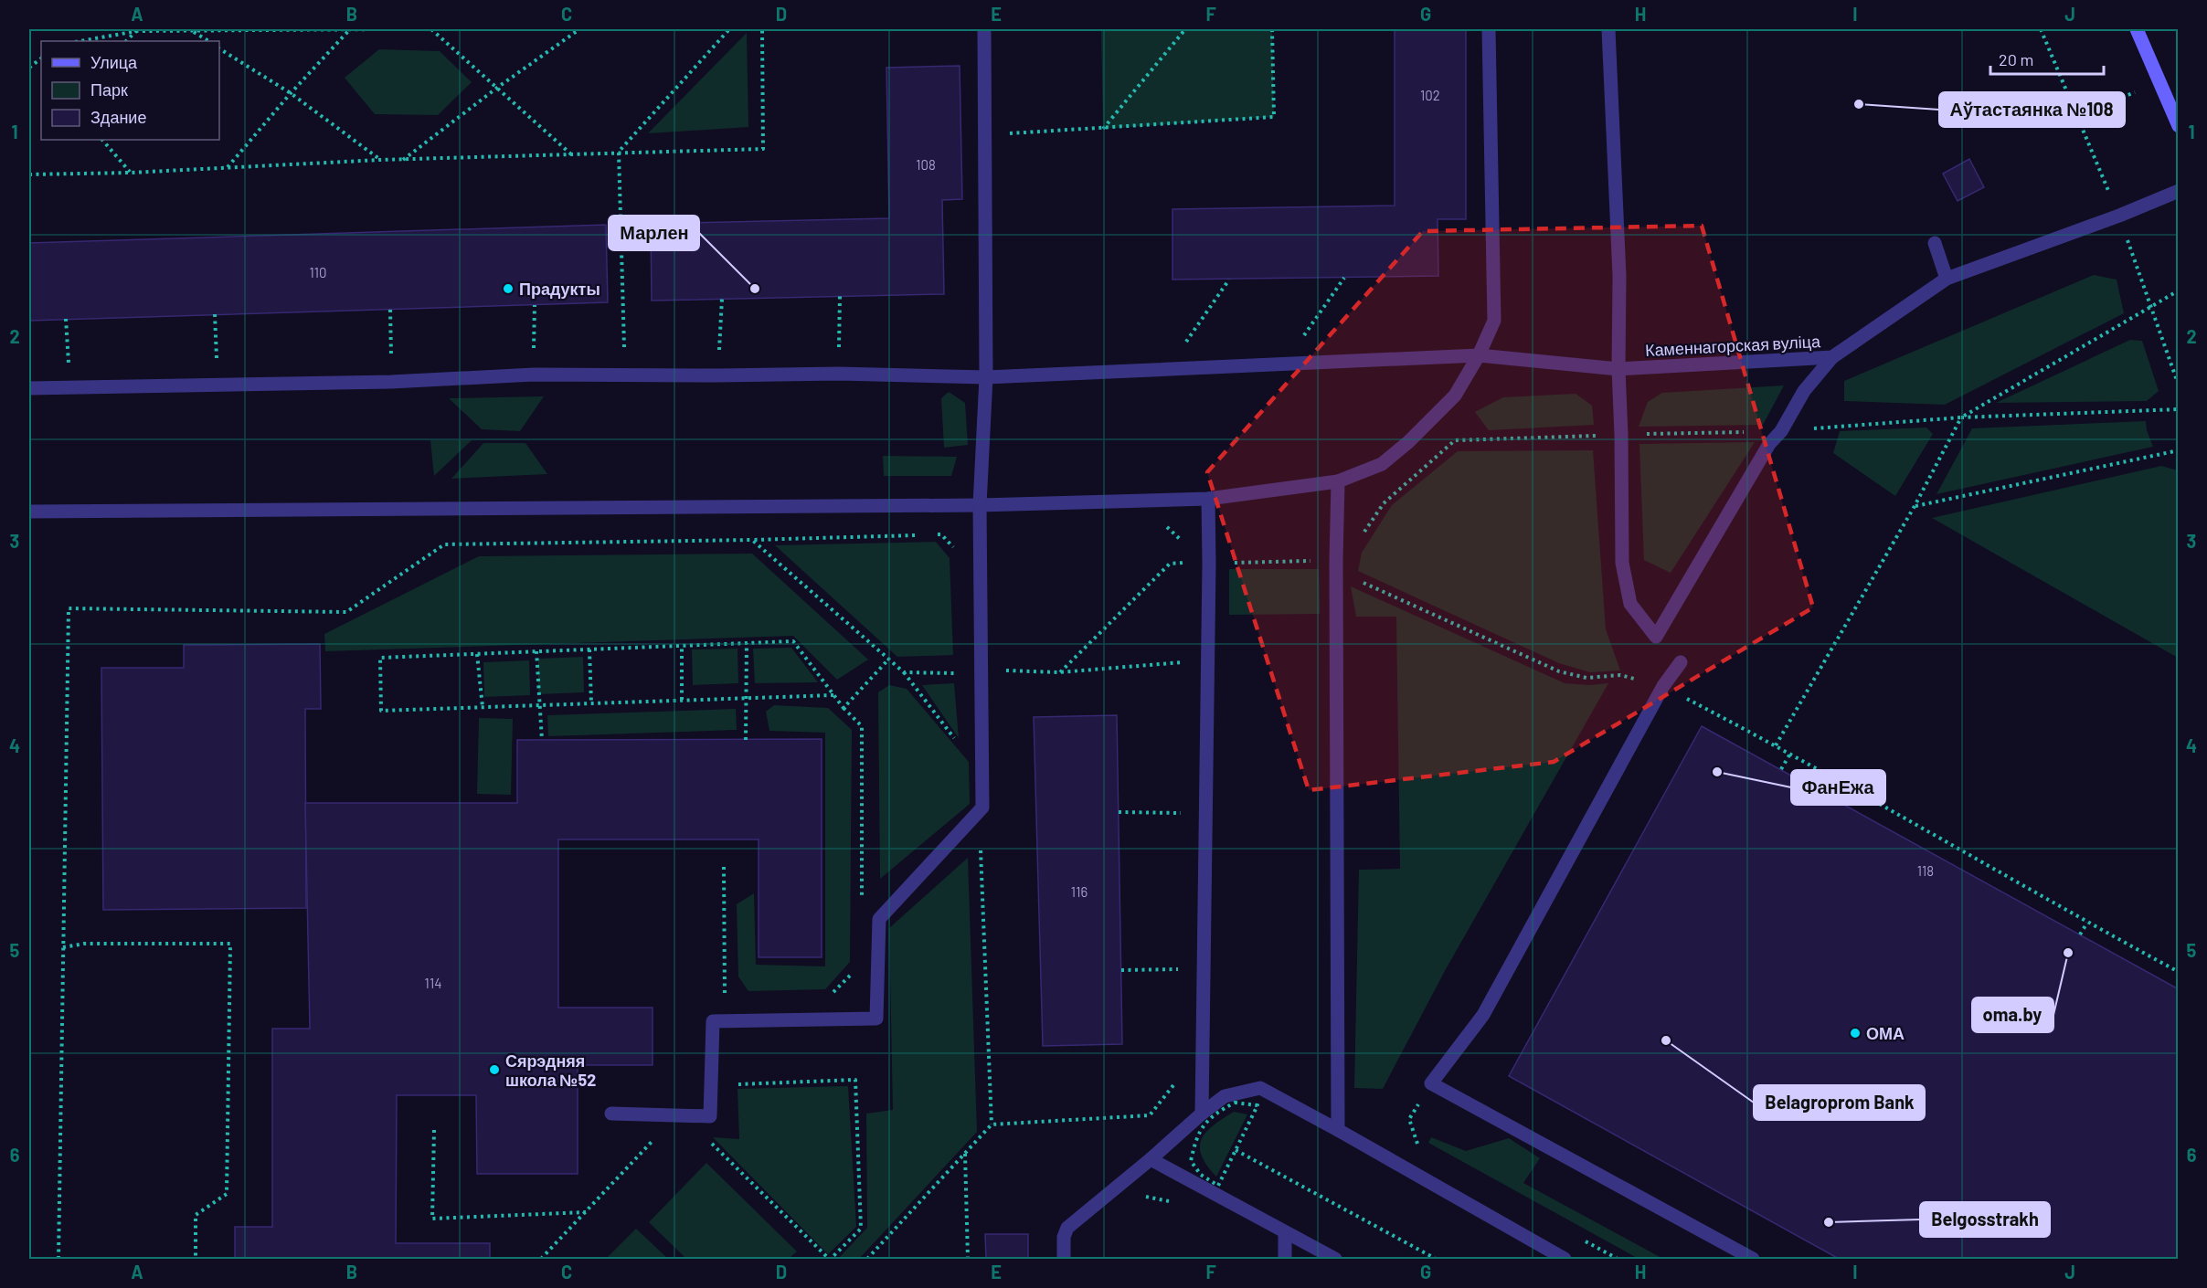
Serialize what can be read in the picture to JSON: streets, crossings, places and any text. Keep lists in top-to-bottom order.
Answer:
{
  "streets": {
    "lane": ["Каменнагорская вуліца"]
  },
  "places": [
    "Аўтастаянка №108",
    "Прадукты",
    "Марлен",
    "ФанЕжа",
    "oma.by",
    "ОМА",
    "Belagroprom Bank",
    "Сярэдняя школа №52",
    "Belgosstrakh"
  ],
  "house_numbers": [
    "102",
    "108",
    "110",
    "118",
    "116",
    "114"
  ],
  "legend": ["Улица", "Парк", "Здание"],
  "scale_bar": "20 m",
  "grid": {
    "columns": [
      "A",
      "B",
      "C",
      "D",
      "E",
      "F",
      "G",
      "H",
      "I",
      "J"
    ],
    "rows": [
      "1",
      "2",
      "3",
      "4",
      "5",
      "6"
    ]
  }
}
